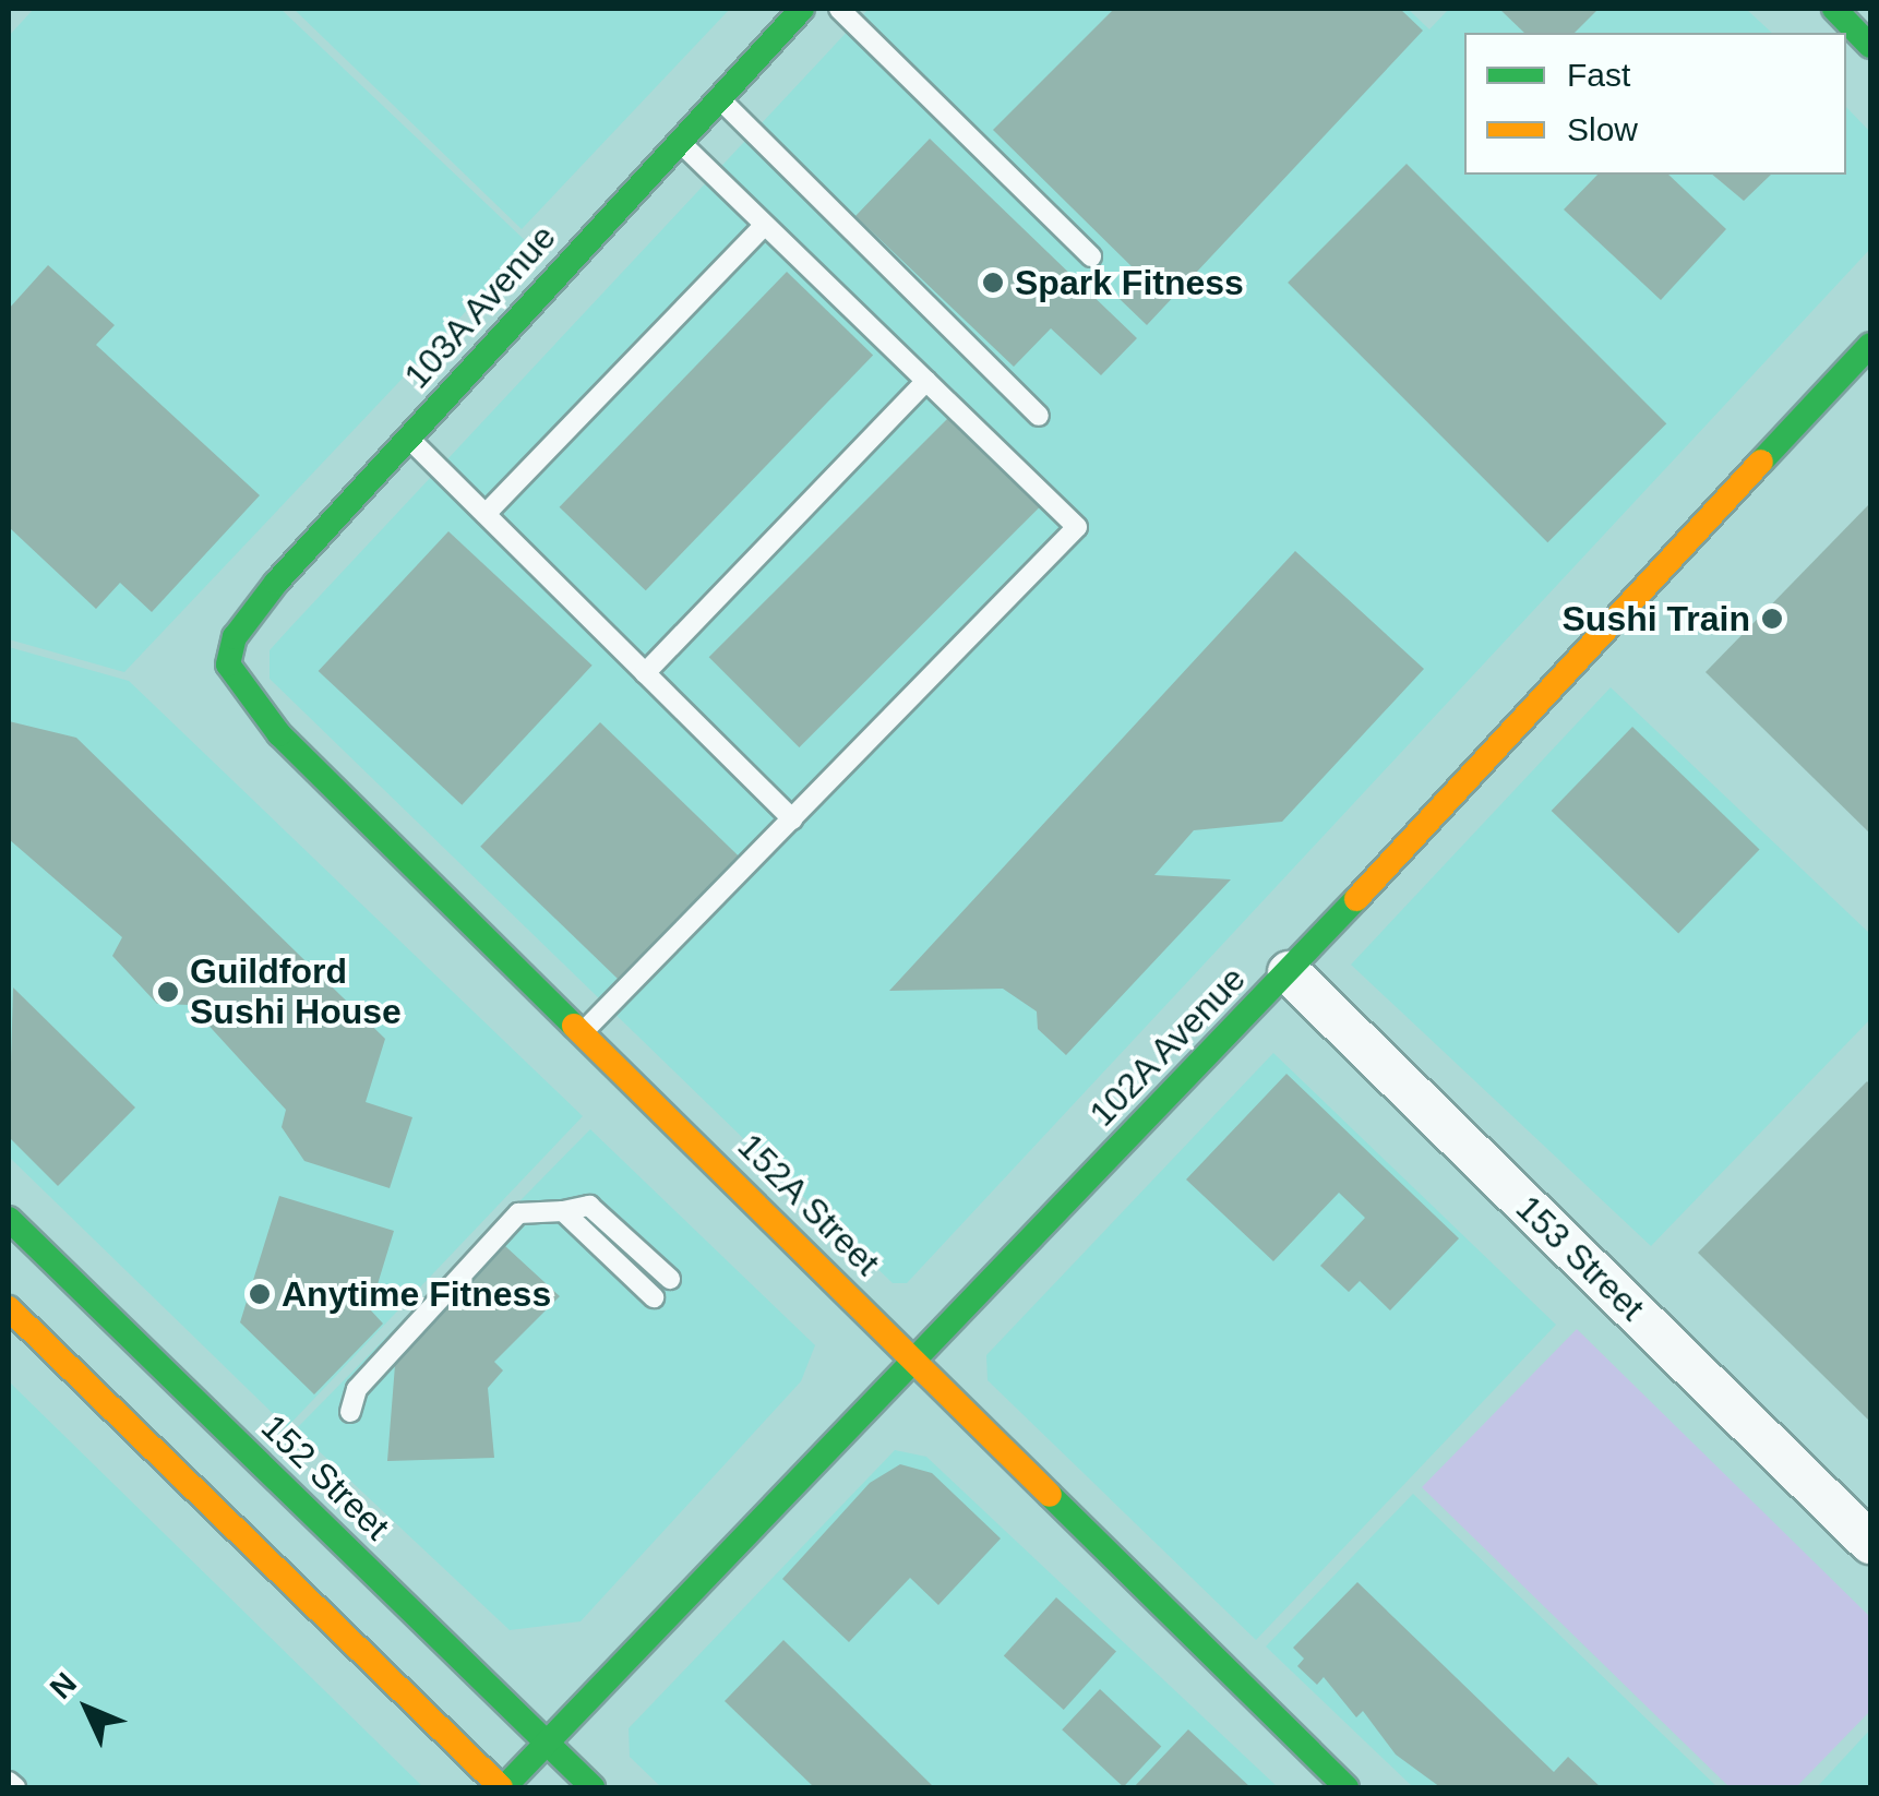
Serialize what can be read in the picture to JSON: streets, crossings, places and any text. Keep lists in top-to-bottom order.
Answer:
{
  "streets": {
    "street": [
      "103A Avenue",
      "102A Avenue",
      "152A Street",
      "153 Street",
      "152 Street"
    ]
  },
  "crossings": [
    ["103A Avenue", "152A Street"],
    ["102A Avenue", "152A Street"],
    ["102A Avenue", "153 Street"],
    ["102A Avenue", "152 Street"]
  ],
  "places": [
    "Spark Fitness",
    "Sushi Train",
    "Guildford Sushi House",
    "Anytime Fitness"
  ],
  "legend": ["Fast", "Slow"],
  "north": "top left"
}
